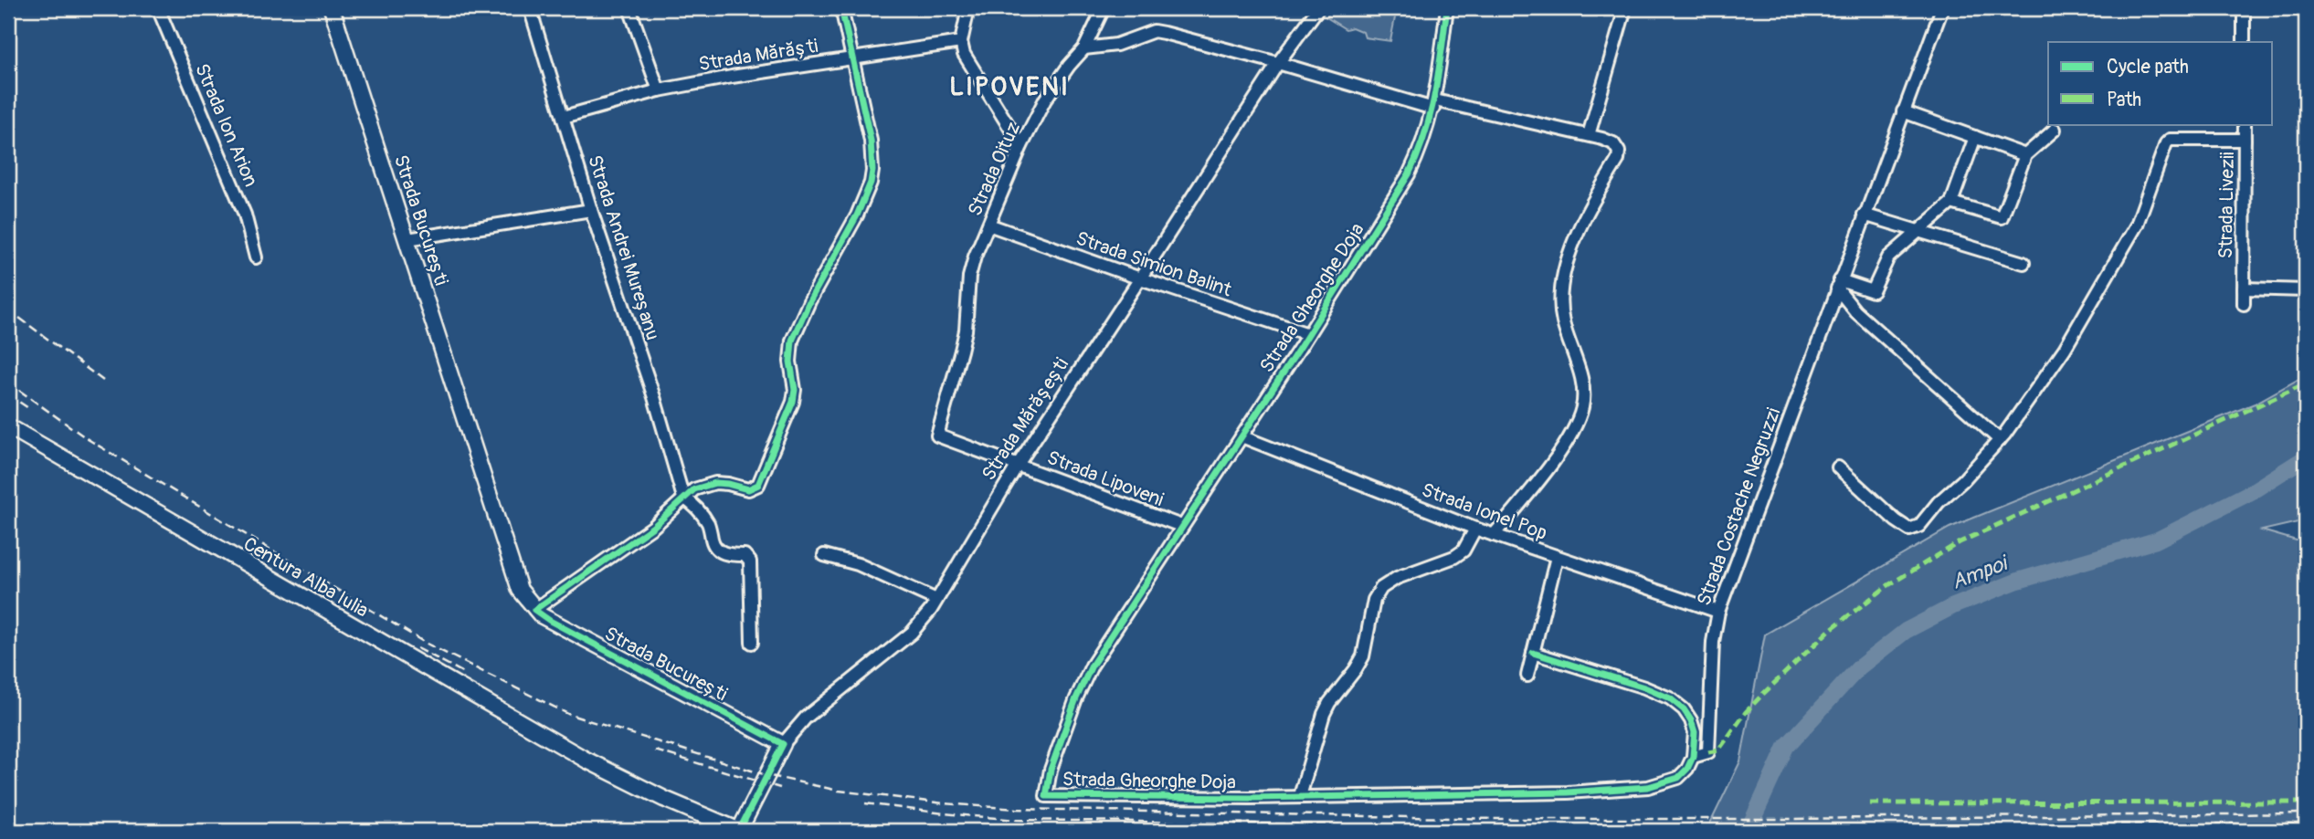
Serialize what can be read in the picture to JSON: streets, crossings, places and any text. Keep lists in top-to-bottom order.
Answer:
{
  "streets": {
    "main road": ["Strada București", "Strada Mărășești", "Centura Alba Iulia"],
    "street": [
      "Strada Mărăști",
      "Strada Ion Arion",
      "Strada Oituz",
      "Strada Livezii",
      "Strada Andrei Mureșanu",
      "Strada Simion Balint",
      "Strada Gheorghe Doja",
      "Strada Lipoveni",
      "Strada Costache Negruzzi",
      "Strada Ionel Pop"
    ]
  },
  "crossings": [
    ["Strada Mărăști", "Strada Andrei Mureșanu"],
    ["Strada Oituz", "Strada Simion Balint"],
    ["Strada Oituz", "Strada Mărășești"],
    ["Strada Oituz", "Strada Lipoveni"],
    ["Strada București", "Strada Mărășești"],
    ["Strada Simion Balint", "Strada Gheorghe Doja"],
    ["Strada Simion Balint", "Strada Mărășești"],
    ["Strada Gheorghe Doja", "Strada Lipoveni"],
    ["Strada Gheorghe Doja", "Strada Costache Negruzzi"],
    ["Strada Gheorghe Doja", "Strada Ionel Pop"],
    ["Strada Mărășești", "Strada Lipoveni"],
    ["Strada Mărășești", "Centura Alba Iulia"],
    ["Strada Costache Negruzzi", "Strada Ionel Pop"]
  ],
  "districts": ["LIPOVENI"],
  "water": ["Ampoi"],
  "legend": ["Cycle path", "Path"]
}
